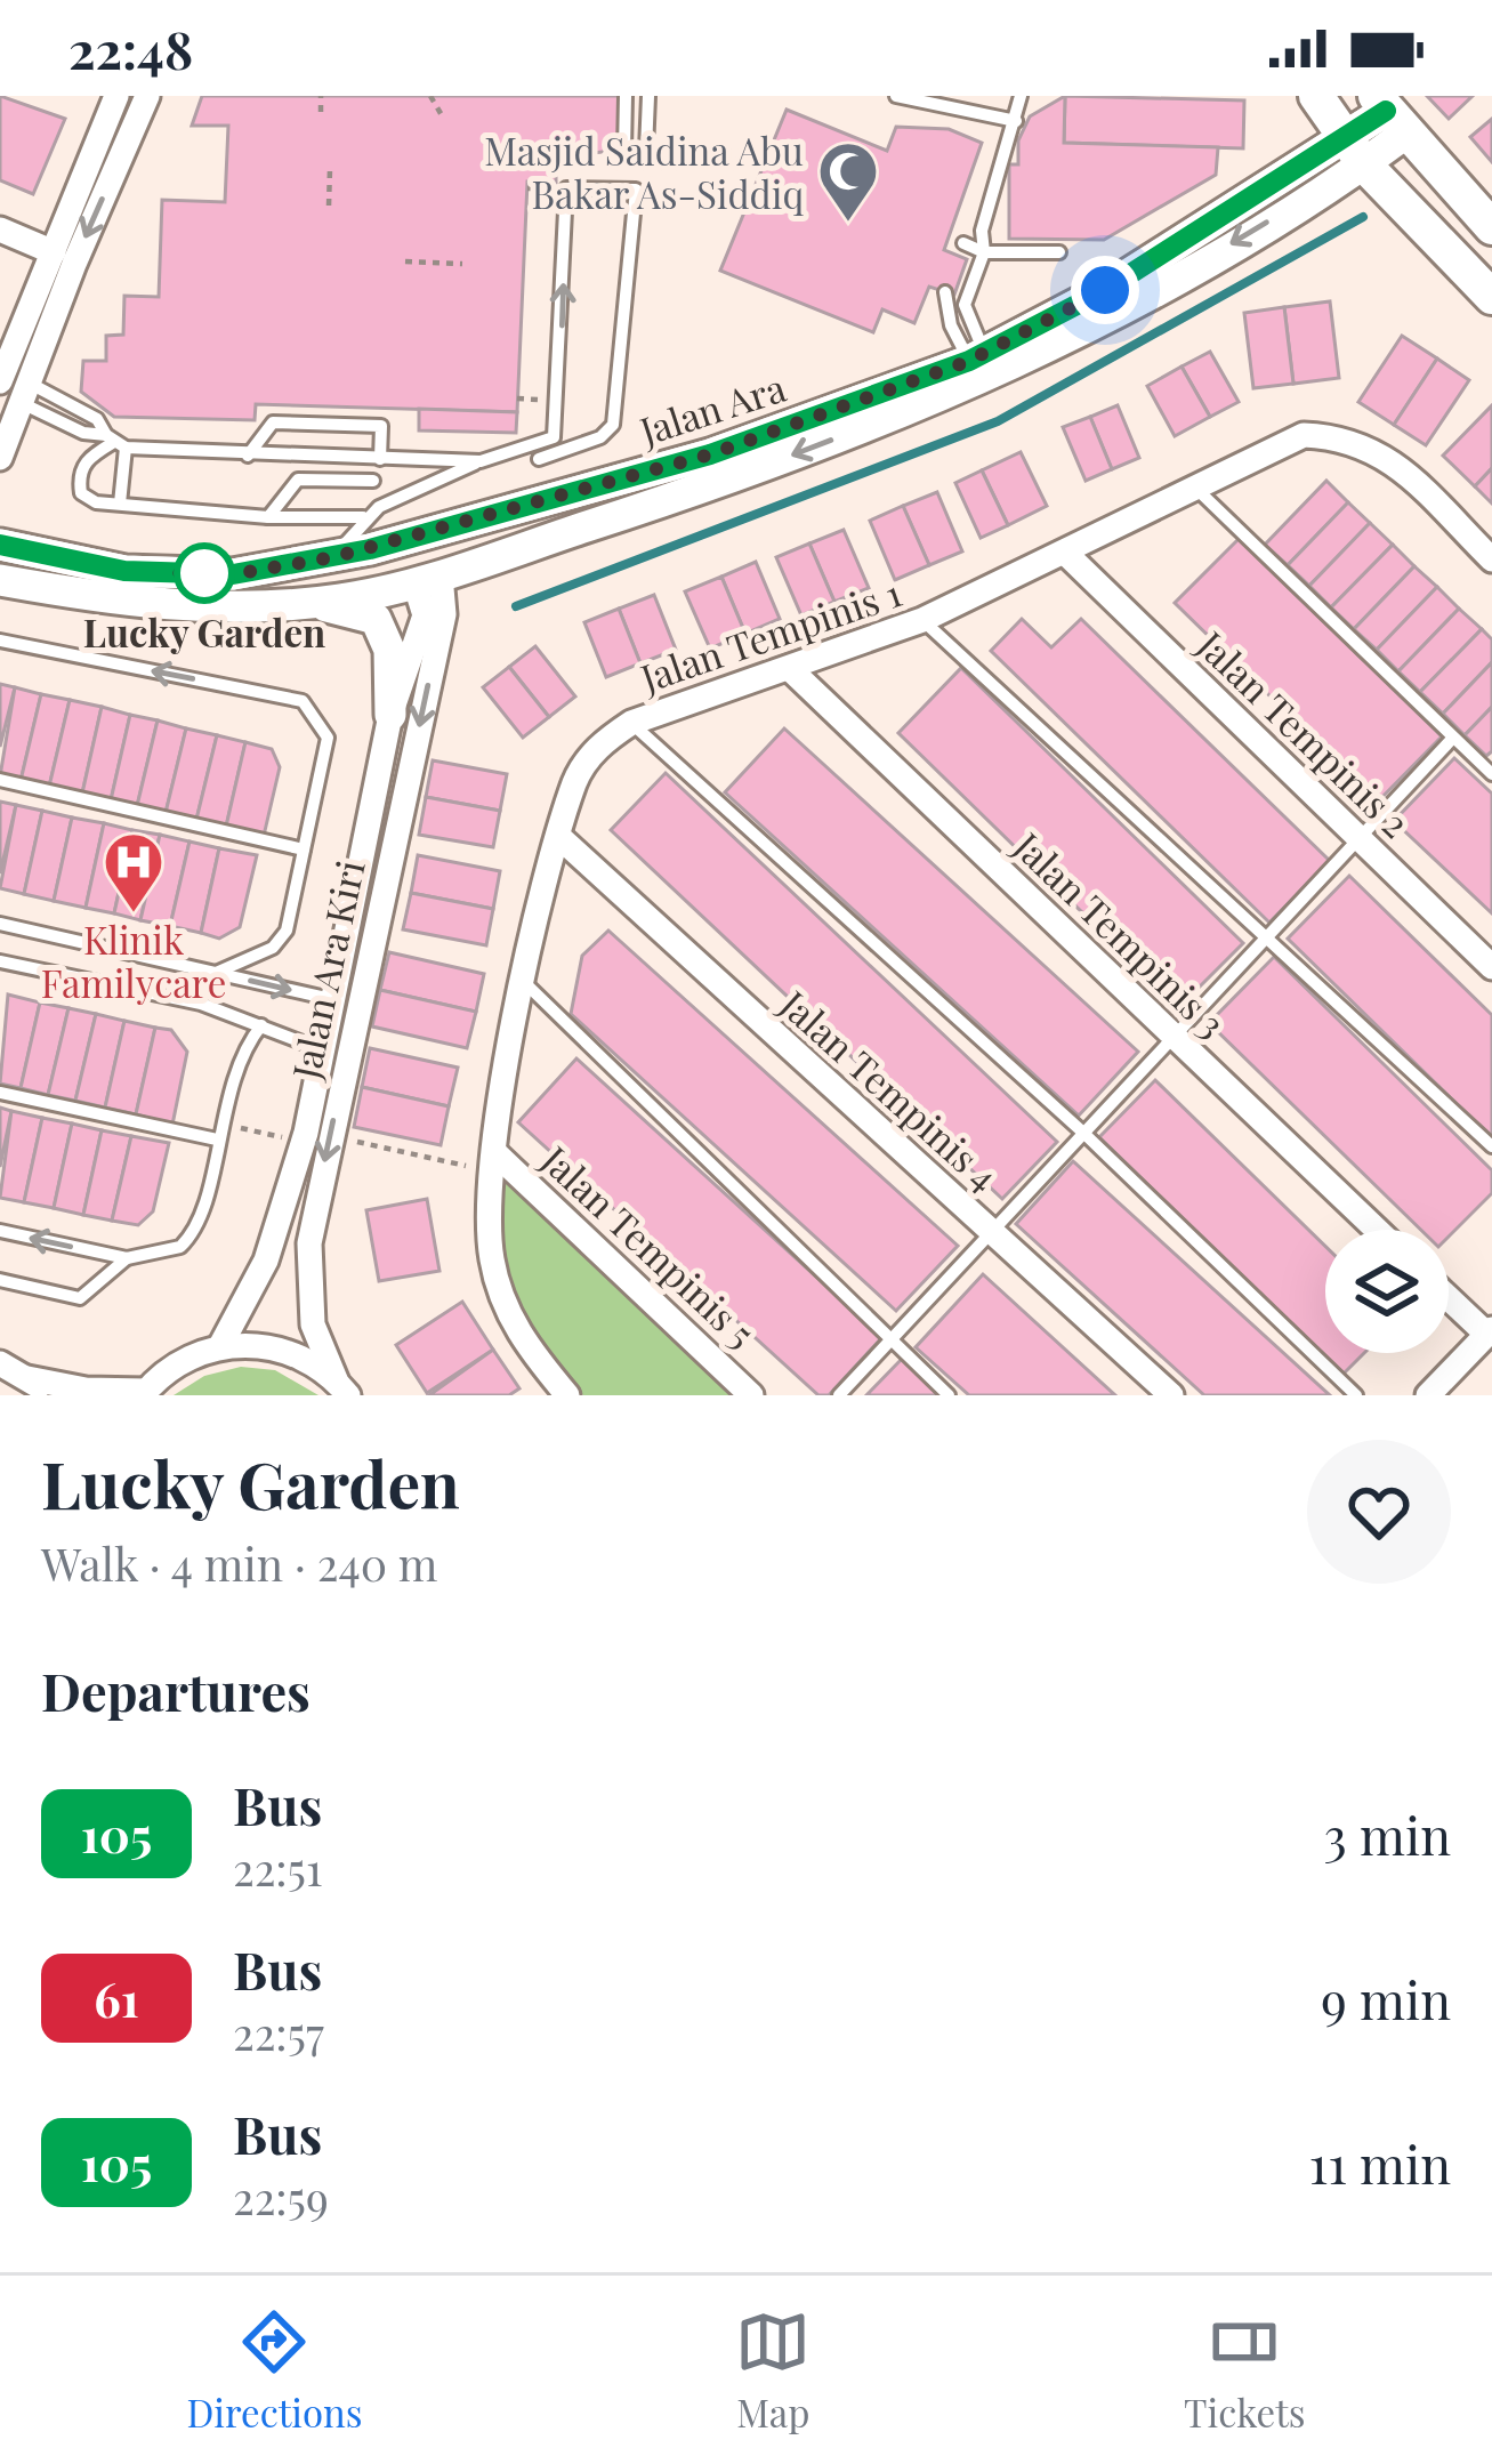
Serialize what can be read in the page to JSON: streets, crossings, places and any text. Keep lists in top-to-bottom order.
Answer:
{
  "streets": {
    "street": [
      "Jalan Ara",
      "Jalan Tempinis 1",
      "Jalan Tempinis 2",
      "Jalan Tempinis 3",
      "Jalan Ara Kiri",
      "Jalan Tempinis 4",
      "Jalan Tempinis 5"
    ]
  },
  "crossings": [
    ["Jalan Ara", "Jalan Ara Kiri"],
    ["Jalan Tempinis 1", "Jalan Tempinis 2"],
    ["Jalan Tempinis 1", "Jalan Tempinis 3"],
    ["Jalan Tempinis 1", "Jalan Tempinis 4"],
    ["Jalan Tempinis 1", "Jalan Tempinis 5"]
  ],
  "places": {
    "mosque": ["Masjid Saidina Abu Bakar As-Siddiq"],
    "other": ["Lucky Garden"],
    "hospital": ["Klinik Familycare"]
  },
  "lines": ["bus line 105"],
  "page": {
    "status": "22:48",
    "heading": [
      ["Lucky Garden", "Walk · 4 min · 240 m"],
      "Departures"
    ],
    "list": [
      {
        "mark": "105",
        "name": "Bus",
        "note": "22:51",
        "value": "3 min"
      },
      {
        "mark": "61",
        "name": "Bus",
        "note": "22:57",
        "value": "9 min"
      },
      {
        "mark": "105",
        "name": "Bus",
        "note": "22:59",
        "value": "11 min"
      }
    ],
    "tabs": ["Directions", "Map", "Tickets"]
  }
}
